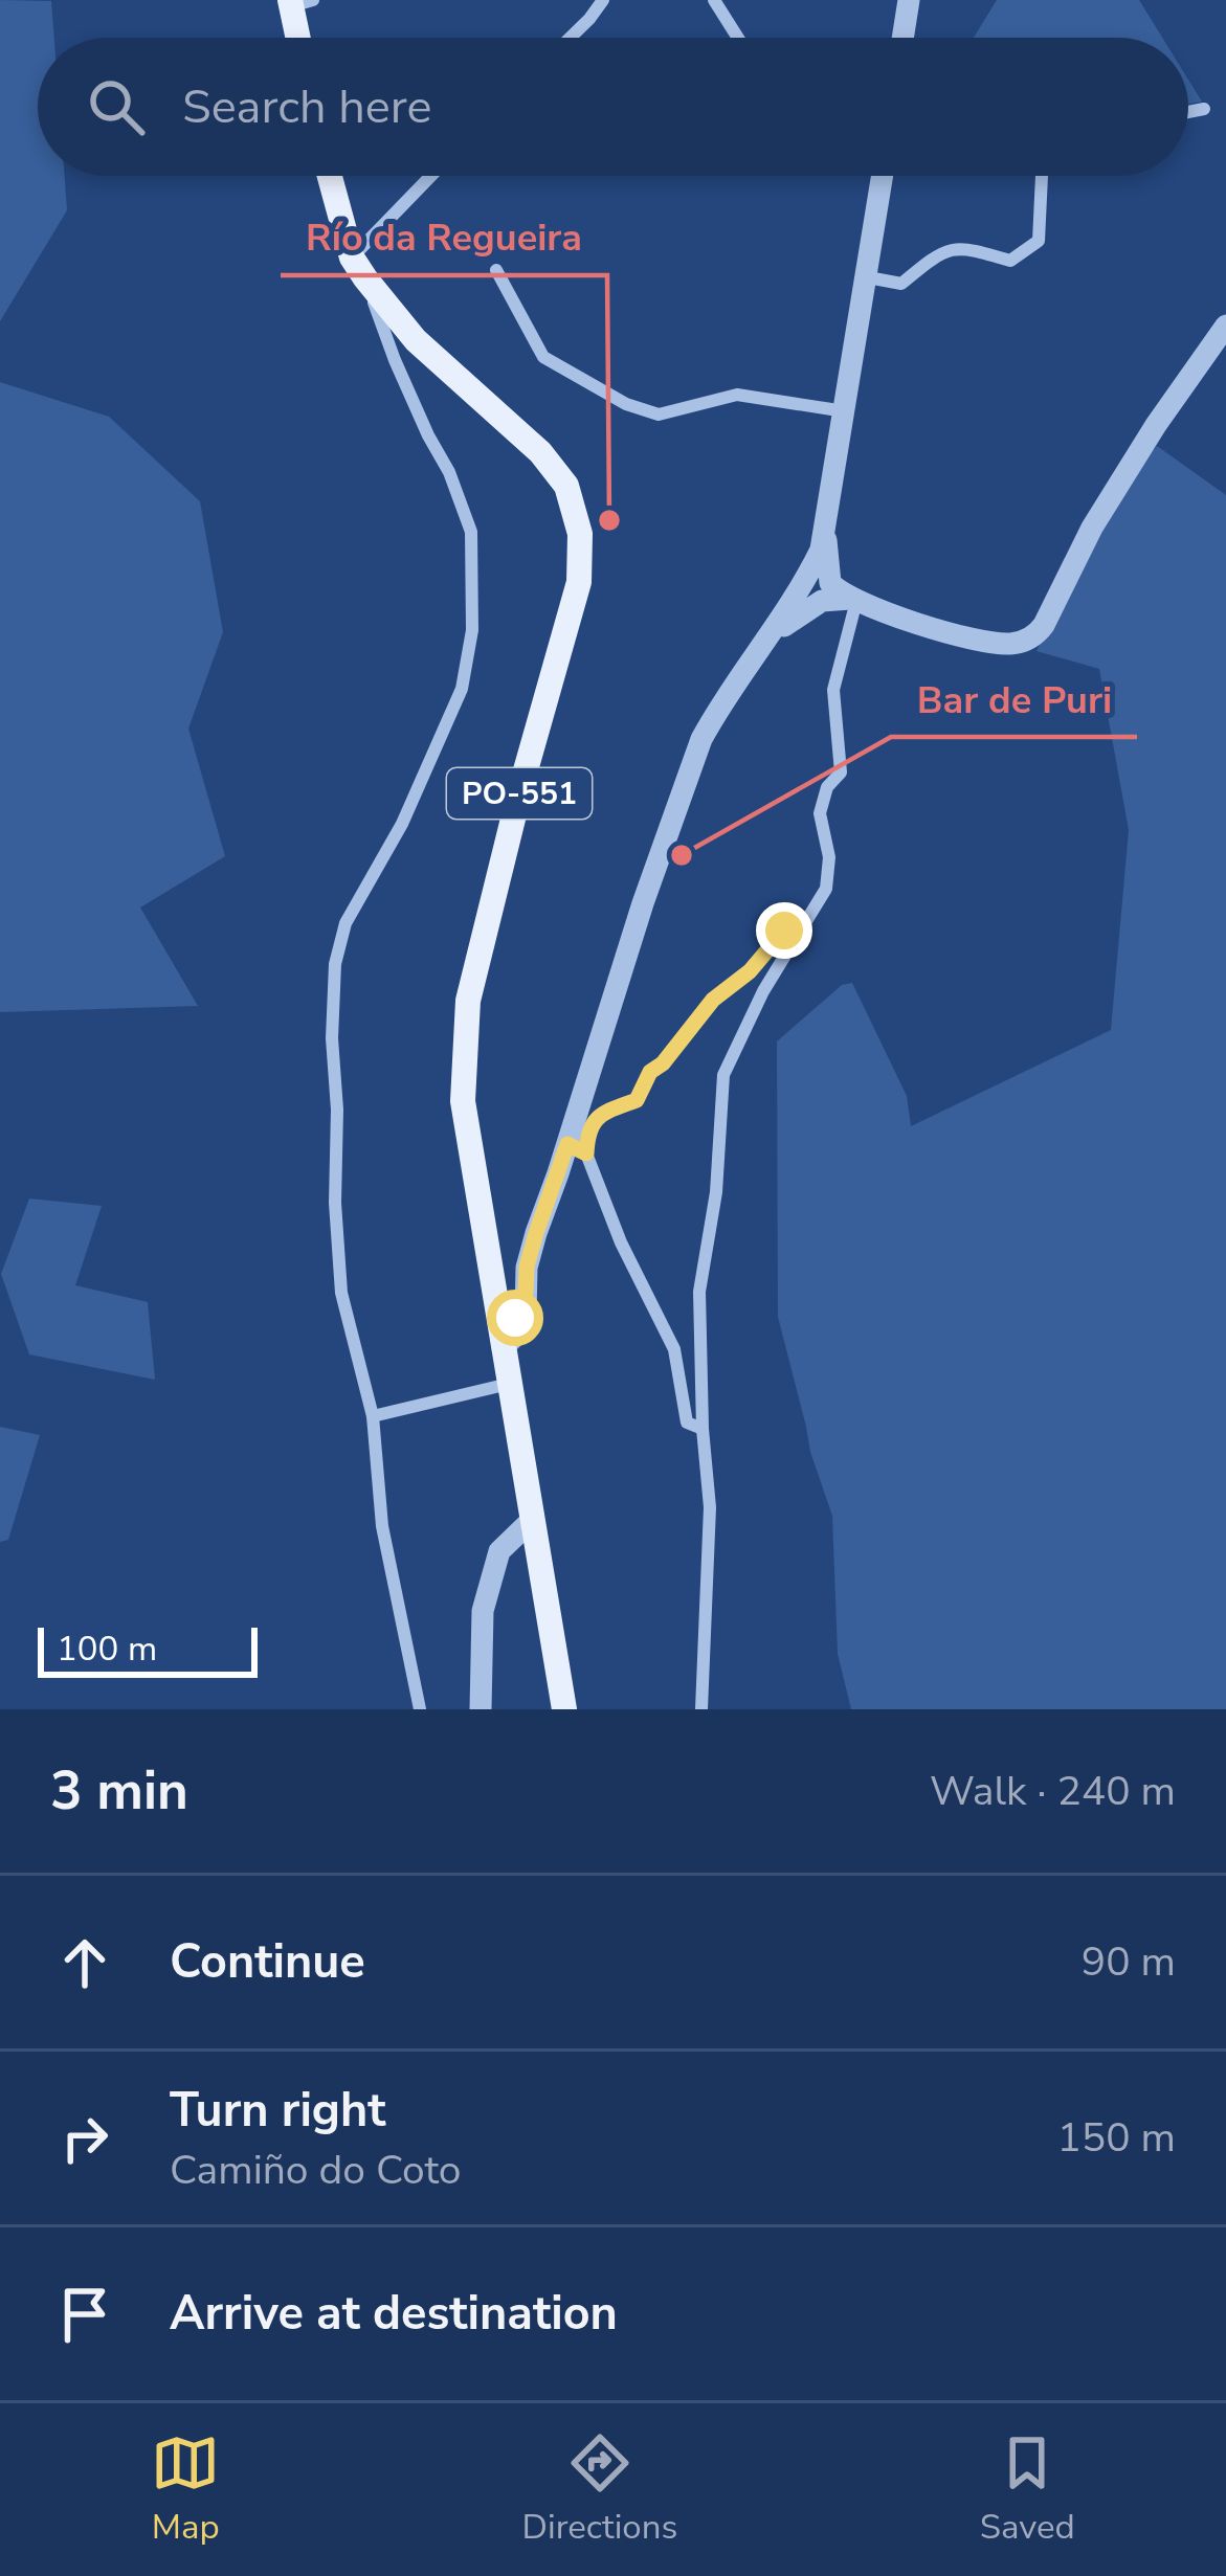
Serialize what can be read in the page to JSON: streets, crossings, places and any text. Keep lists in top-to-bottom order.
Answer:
{
  "streets": {
    "main road": ["PO-551"]
  },
  "places": ["Río da Regueira", "Bar de Puri"],
  "scale_bar": "100 m",
  "page": {
    "search": "Search here",
    "scale": "100 m",
    "heading": ["3 min", "Walk · 240 m"],
    "list": [
      ["Continue", "90 m"],
      ["Turn right", "Camiño do Coto", "150 m"],
      "Arrive at destination"
    ],
    "nav": ["Map", "Directions", "Saved"]
  }
}
